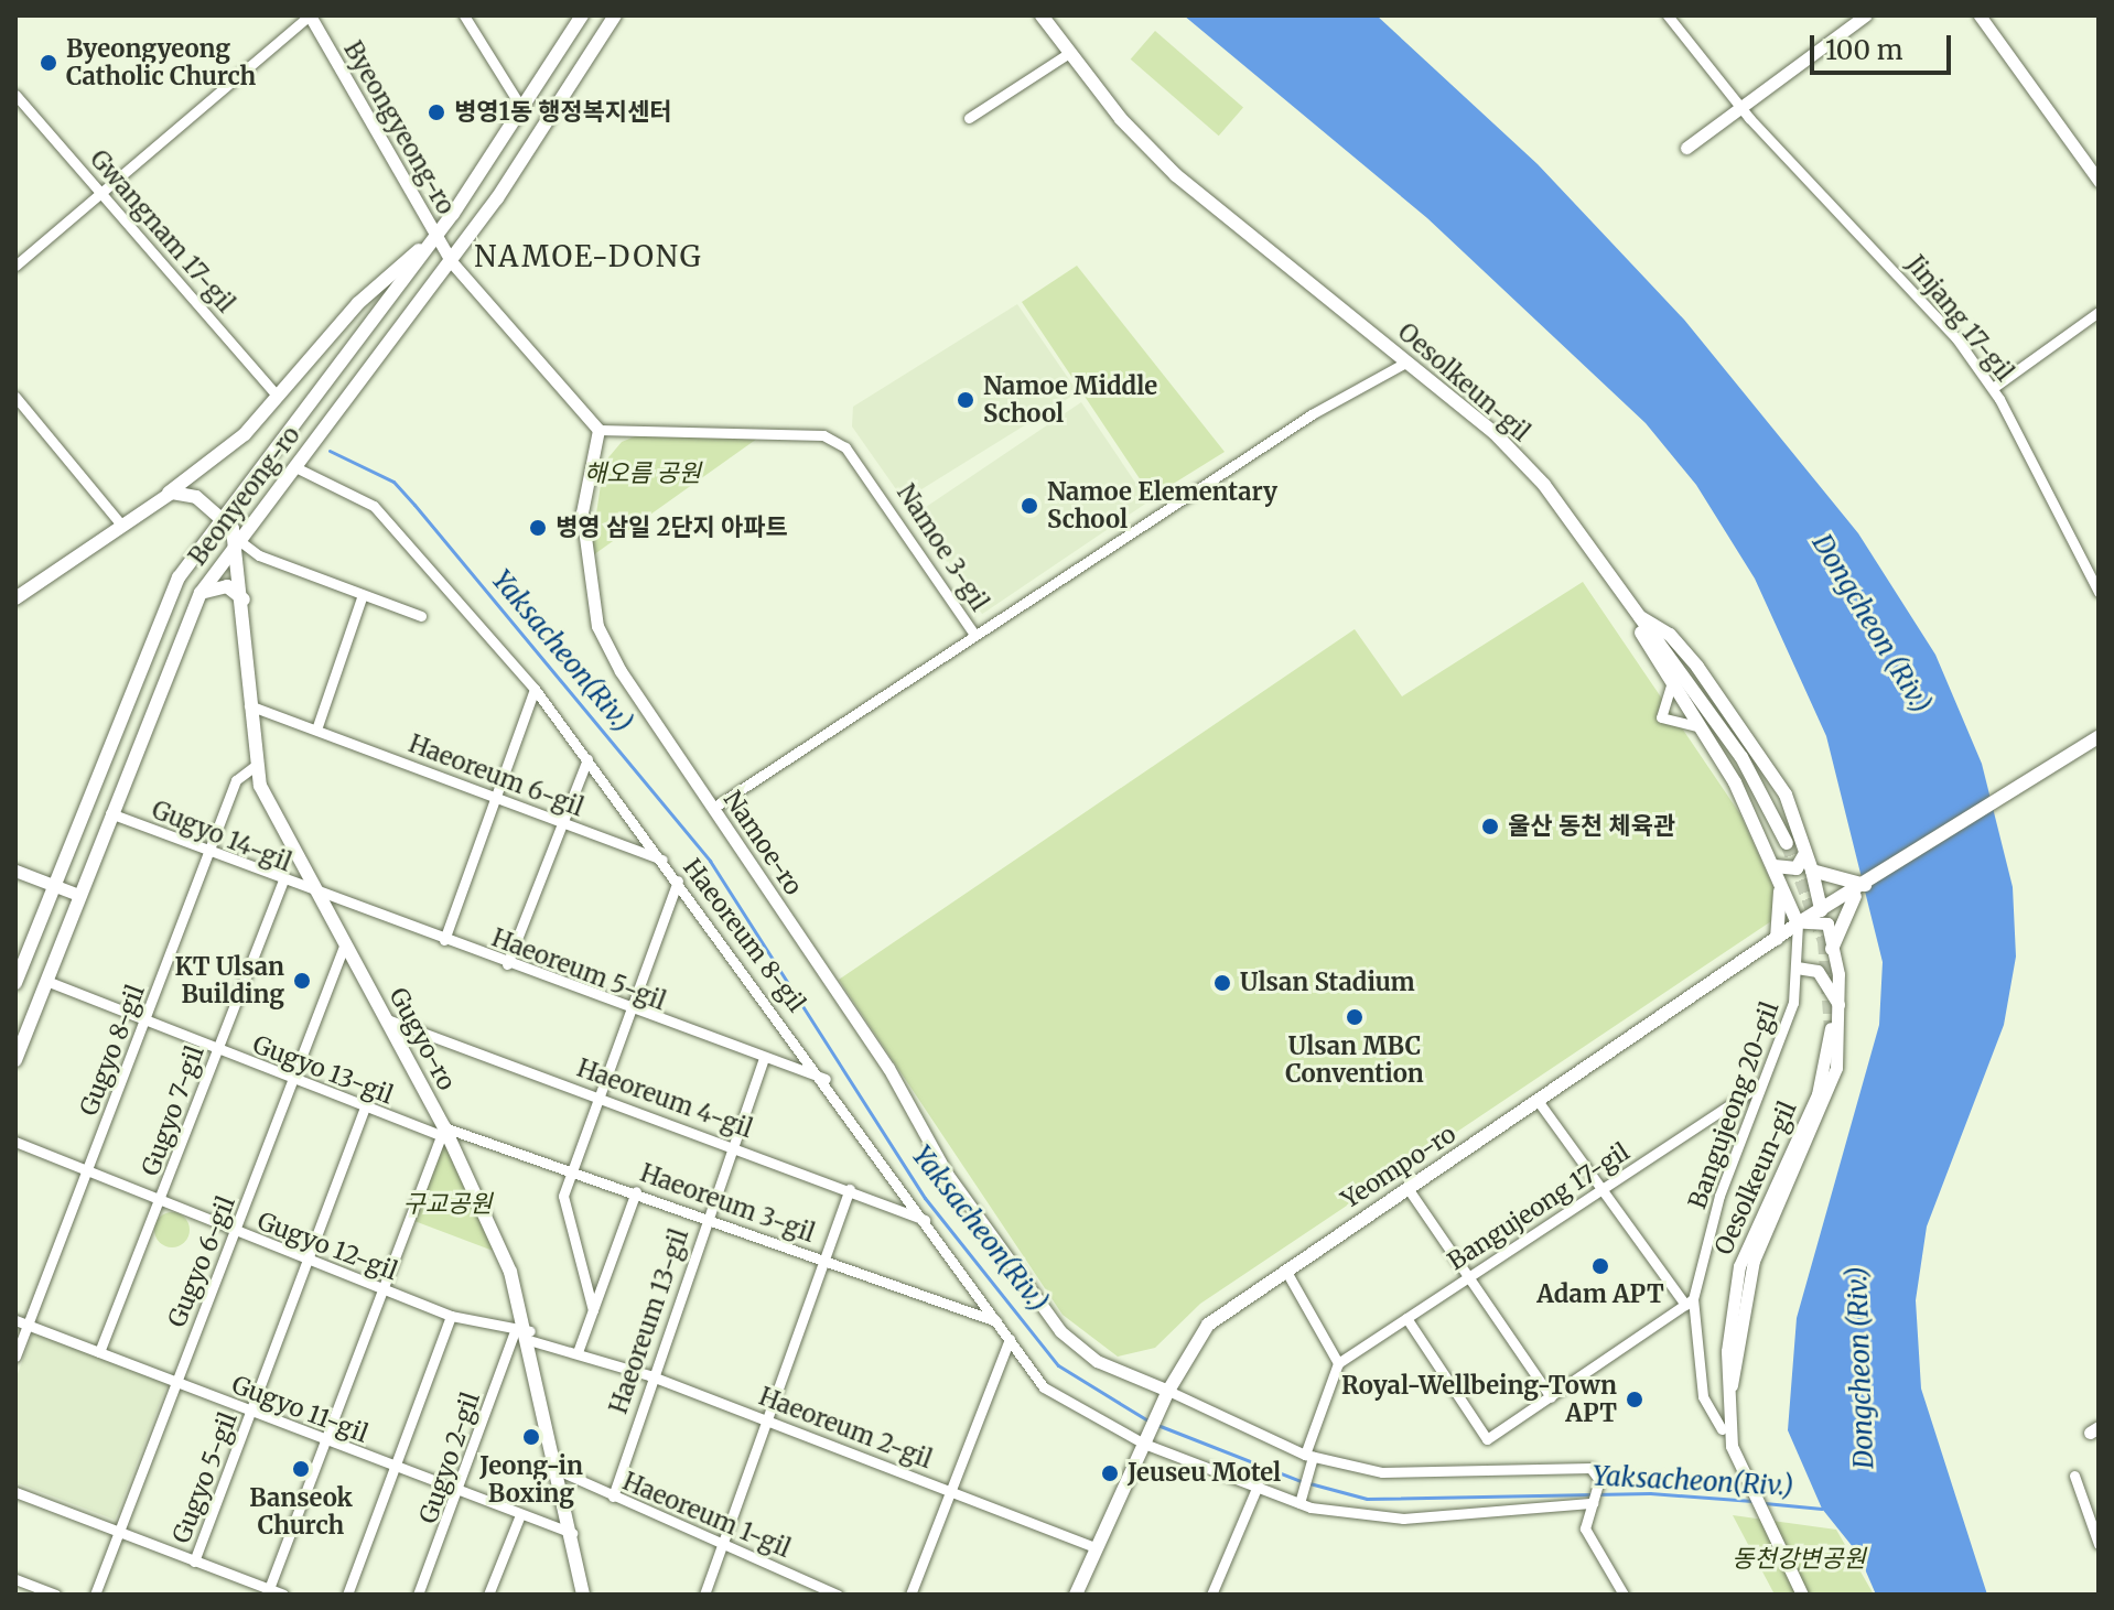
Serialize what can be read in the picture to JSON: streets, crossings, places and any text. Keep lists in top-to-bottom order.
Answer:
{
  "streets": {
    "main road": [
      "Oesolkeun-gil",
      "Beonyeong-ro",
      "Gugyo-ro",
      "Yeompo-ro"
    ],
    "street": [
      "Byeongyeong-ro",
      "Gwangnam 17-gil",
      "Jinjang 17-gil",
      "Namoe 3-gil",
      "Haeoreum 6-gil",
      "Gugyo 14-gil",
      "Namoe-ro",
      "Haeoreum 8-gil",
      "Haeoreum 5-gil",
      "Gugyo 8-gil",
      "Gugyo 13-gil",
      "Haeoreum 4-gil",
      "Bangujeong 20-gil",
      "Gugyo 7-gil",
      "Haeoreum 3-gil",
      "Bangujeong 17-gil",
      "Gugyo 12-gil",
      "Gugyo 6-gil",
      "Haeoreum 13-gil",
      "Gugyo 11-gil",
      "Haeoreum 2-gil",
      "Gugyo 2-gil",
      "Gugyo 5-gil",
      "Haeoreum 1-gil"
    ]
  },
  "crossings": [
    ["Byeongyeong-ro", "Beonyeong-ro"],
    ["Oesolkeun-gil", "Namoe 3-gil"],
    ["Beonyeong-ro", "Gugyo 14-gil"],
    ["Beonyeong-ro", "Haeoreum 8-gil"],
    ["Beonyeong-ro", "Gugyo-ro"],
    ["Beonyeong-ro", "Gugyo 13-gil"],
    ["Namoe 3-gil", "Namoe-ro"],
    ["Haeoreum 6-gil", "Haeoreum 8-gil"],
    ["Haeoreum 6-gil", "Gugyo-ro"],
    ["Gugyo 14-gil", "Haeoreum 5-gil"],
    ["Gugyo 14-gil", "Gugyo-ro"],
    ["Gugyo 14-gil", "Gugyo 8-gil"],
    ["Gugyo 14-gil", "Gugyo 7-gil"],
    ["Namoe-ro", "Yeompo-ro"],
    ["Haeoreum 8-gil", "Haeoreum 5-gil"],
    ["Haeoreum 8-gil", "Haeoreum 4-gil"],
    ["Haeoreum 8-gil", "Yeompo-ro"],
    ["Haeoreum 8-gil", "Haeoreum 3-gil"],
    ["Haeoreum 5-gil", "Gugyo-ro"],
    ["Haeoreum 5-gil", "Haeoreum 13-gil"],
    ["Gugyo-ro", "Gugyo 8-gil"],
    ["Gugyo-ro", "Gugyo 13-gil"],
    ["Gugyo-ro", "Haeoreum 4-gil"],
    ["Gugyo-ro", "Haeoreum 3-gil"],
    ["Gugyo-ro", "Gugyo 12-gil"],
    ["Gugyo-ro", "Gugyo 6-gil"],
    ["Gugyo-ro", "Gugyo 11-gil"],
    ["Gugyo-ro", "Haeoreum 2-gil"],
    ["Gugyo-ro", "Haeoreum 1-gil"],
    ["Gugyo 8-gil", "Gugyo 13-gil"],
    ["Gugyo 8-gil", "Gugyo 12-gil"],
    ["Gugyo 8-gil", "Gugyo 11-gil"],
    ["Gugyo 13-gil", "Gugyo 7-gil"],
    ["Gugyo 13-gil", "Haeoreum 3-gil"],
    ["Gugyo 13-gil", "Gugyo 6-gil"],
    ["Gugyo 13-gil", "Gugyo 5-gil"],
    ["Haeoreum 4-gil", "Haeoreum 13-gil"],
    ["Bangujeong 20-gil", "Yeompo-ro"],
    ["Bangujeong 20-gil", "Bangujeong 17-gil"],
    ["Gugyo 7-gil", "Gugyo 12-gil"],
    ["Gugyo 7-gil", "Gugyo 11-gil"],
    ["Yeompo-ro", "Haeoreum 2-gil"],
    ["Haeoreum 3-gil", "Haeoreum 13-gil"],
    ["Gugyo 12-gil", "Gugyo 6-gil"],
    ["Gugyo 12-gil", "Haeoreum 2-gil"],
    ["Gugyo 12-gil", "Gugyo 2-gil"],
    ["Gugyo 12-gil", "Gugyo 5-gil"],
    ["Gugyo 6-gil", "Gugyo 11-gil"],
    ["Haeoreum 13-gil", "Haeoreum 2-gil"],
    ["Haeoreum 13-gil", "Haeoreum 1-gil"],
    ["Gugyo 11-gil", "Gugyo 2-gil"],
    ["Gugyo 11-gil", "Gugyo 5-gil"]
  ],
  "districts": ["NAMOE-DONG"],
  "water": ["Dongcheon (Riv.)", "Yaksacheon(Riv.)"],
  "parks": ["해오름 공원", "구교공원", "동천강변공원"],
  "places": [
    "Byeongyeong Catholic Church",
    "병영1동 행정복지센터",
    "Namoe Middle School",
    "Namoe Elementary School",
    "병영 삼일 2단지 아파트",
    "울산 동천 체육관",
    "KT Ulsan Building",
    "Ulsan Stadium",
    "Ulsan MBC Convention",
    "Adam APT",
    "Royal-Wellbeing-Town APT",
    "Jeong-in Boxing",
    "Banseok Church",
    "Jeuseu Motel"
  ],
  "scale_bar": "100 m"
}
